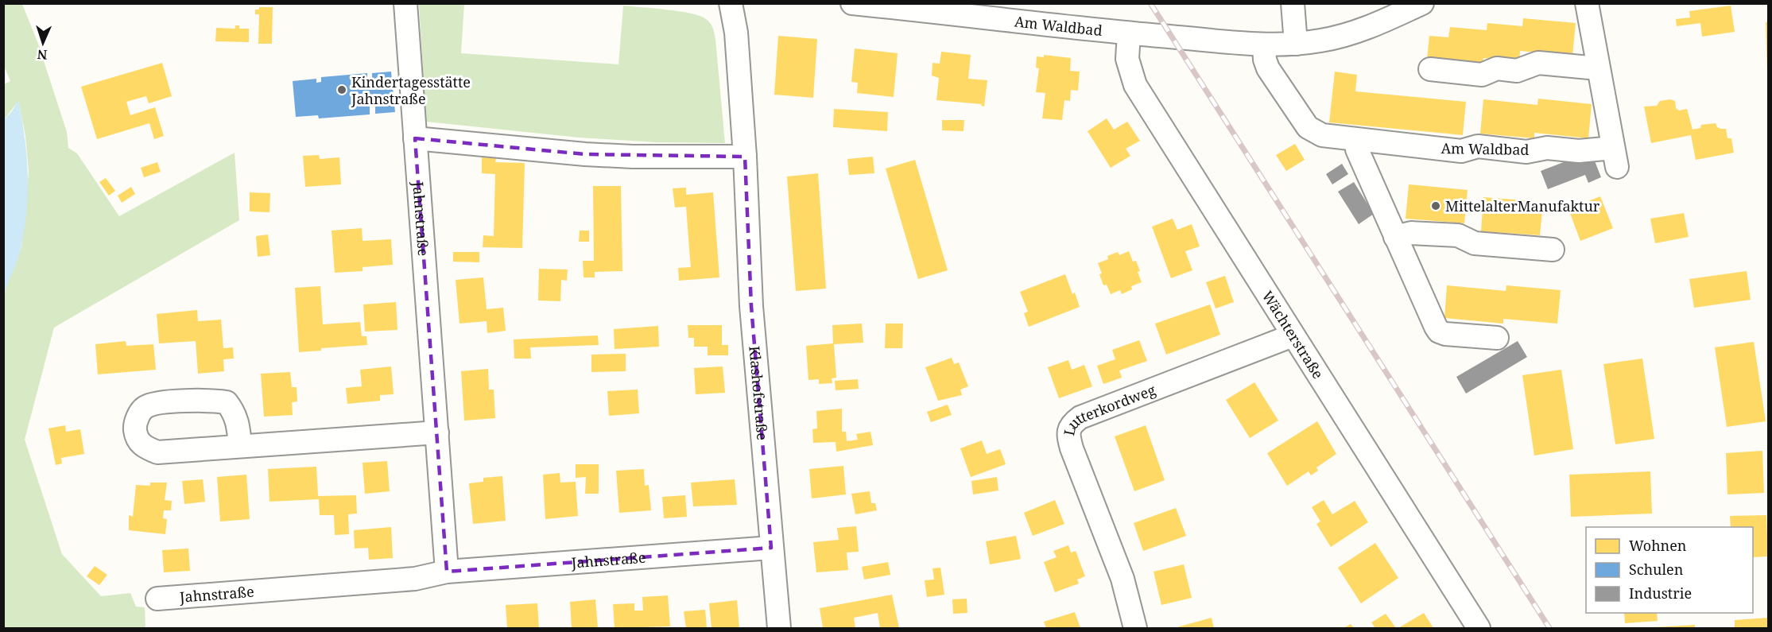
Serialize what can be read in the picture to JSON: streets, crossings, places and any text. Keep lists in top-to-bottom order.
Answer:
{
  "streets": {
    "street": [
      "Am Waldbad",
      "Jahnstraße",
      "Wächterstraße",
      "Klashofstraße",
      "Lutterkordweg"
    ]
  },
  "crossings": [
    ["Am Waldbad", "Wächterstraße"],
    ["Jahnstraße", "Klashofstraße"],
    ["Wächterstraße", "Lutterkordweg"]
  ],
  "places": ["Kindertagesstätte Jahnstraße", "MittelalterManufaktur"],
  "legend": ["Wohnen", "Schulen", "Industrie"],
  "north": "bottom"
}
